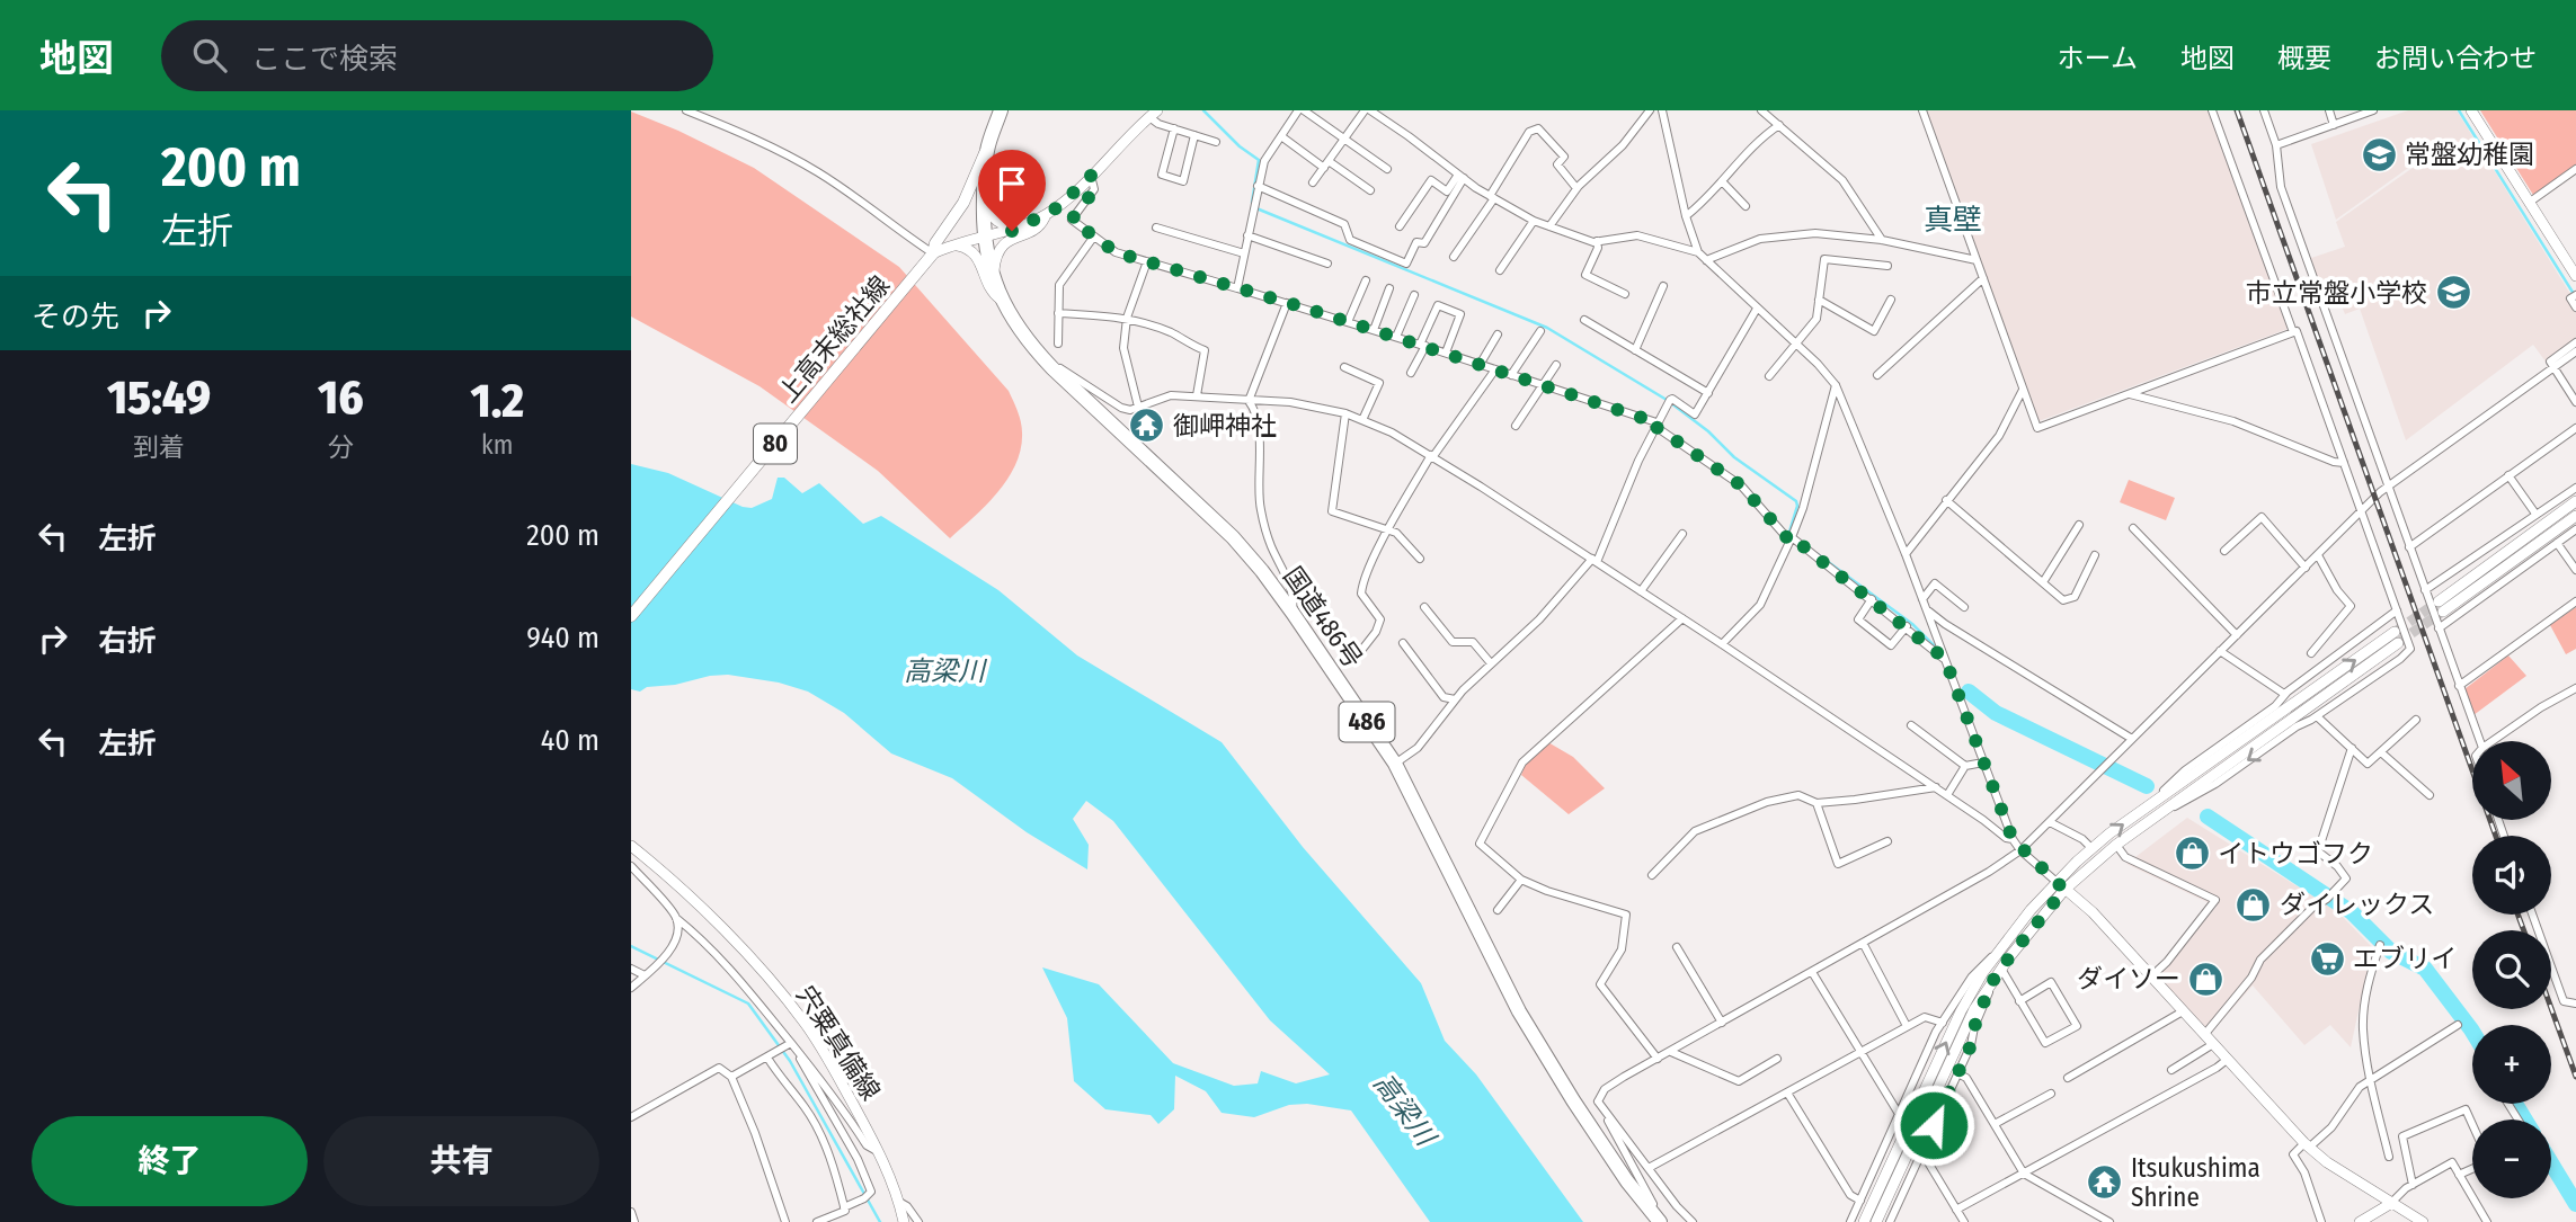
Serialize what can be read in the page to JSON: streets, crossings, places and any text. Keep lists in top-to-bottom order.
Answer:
{
  "streets": {
    "highway": ["国道486号", "486"],
    "main road": ["上高末総社線", "80"],
    "street": ["宍粟真備線"]
  },
  "crossings": [
    ["上高末総社線", "国道486号"]
  ],
  "districts": ["真壁"],
  "water": ["高梁川"],
  "places": {
    "school or university": ["常盤幼稚園", "市立常盤小学校"],
    "temple": ["御岬神社", "Itsukushima Shrine"],
    "shop": ["イトウゴフク", "ダイレックス", "ダイソー"],
    "supermarket": ["エブリイ"]
  },
  "north": "top left",
  "page": {
    "header": "地図",
    "search": "ここで検索",
    "nav": [
      "ホーム",
      "地図",
      "概要",
      "お問い合わせ"
    ],
    "turn": ["200 m", "左折"],
    "then": "その先",
    "eta": [
      "15:49",
      "到着",
      "16",
      "分",
      "1.2",
      "km"
    ],
    "list": [
      {
        "name": "左折",
        "value": "200 m"
      },
      {
        "name": "右折",
        "value": "940 m"
      },
      {
        "name": "左折",
        "value": "40 m"
      }
    ],
    "map_buttons": ["+", "−"],
    "buttons": ["終了", "共有"]
  }
}
